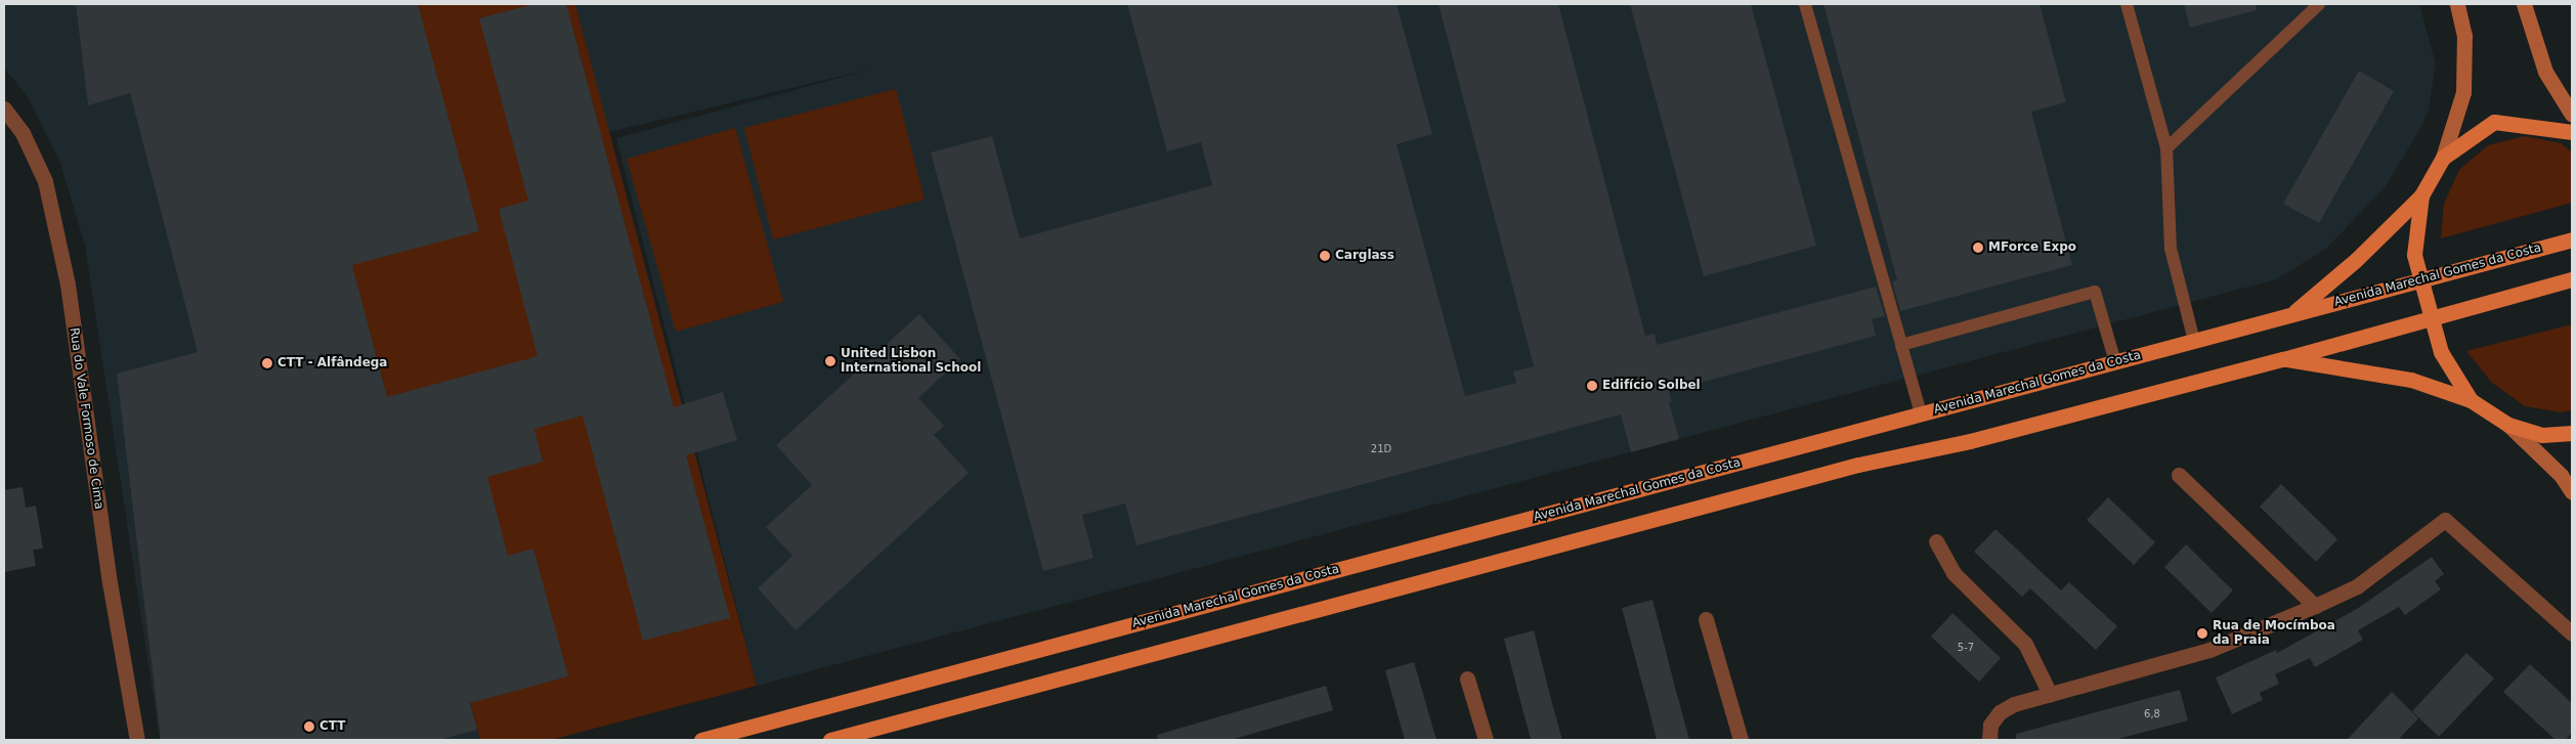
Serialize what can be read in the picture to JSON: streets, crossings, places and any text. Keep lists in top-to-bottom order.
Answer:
{
  "streets": {
    "main road": ["Avenida Marechal Gomes da Costa"],
    "street": ["Rua do Vale Formoso de Cima"]
  },
  "places": [
    "MForce Expo",
    "Carglass",
    "United Lisbon International School",
    "CTT - Alfândega",
    "Edifício Solbel",
    "Rua de Mocímboa da Praia",
    "CTT"
  ],
  "house_numbers": ["21D", "5-7", "6,8"]
}
